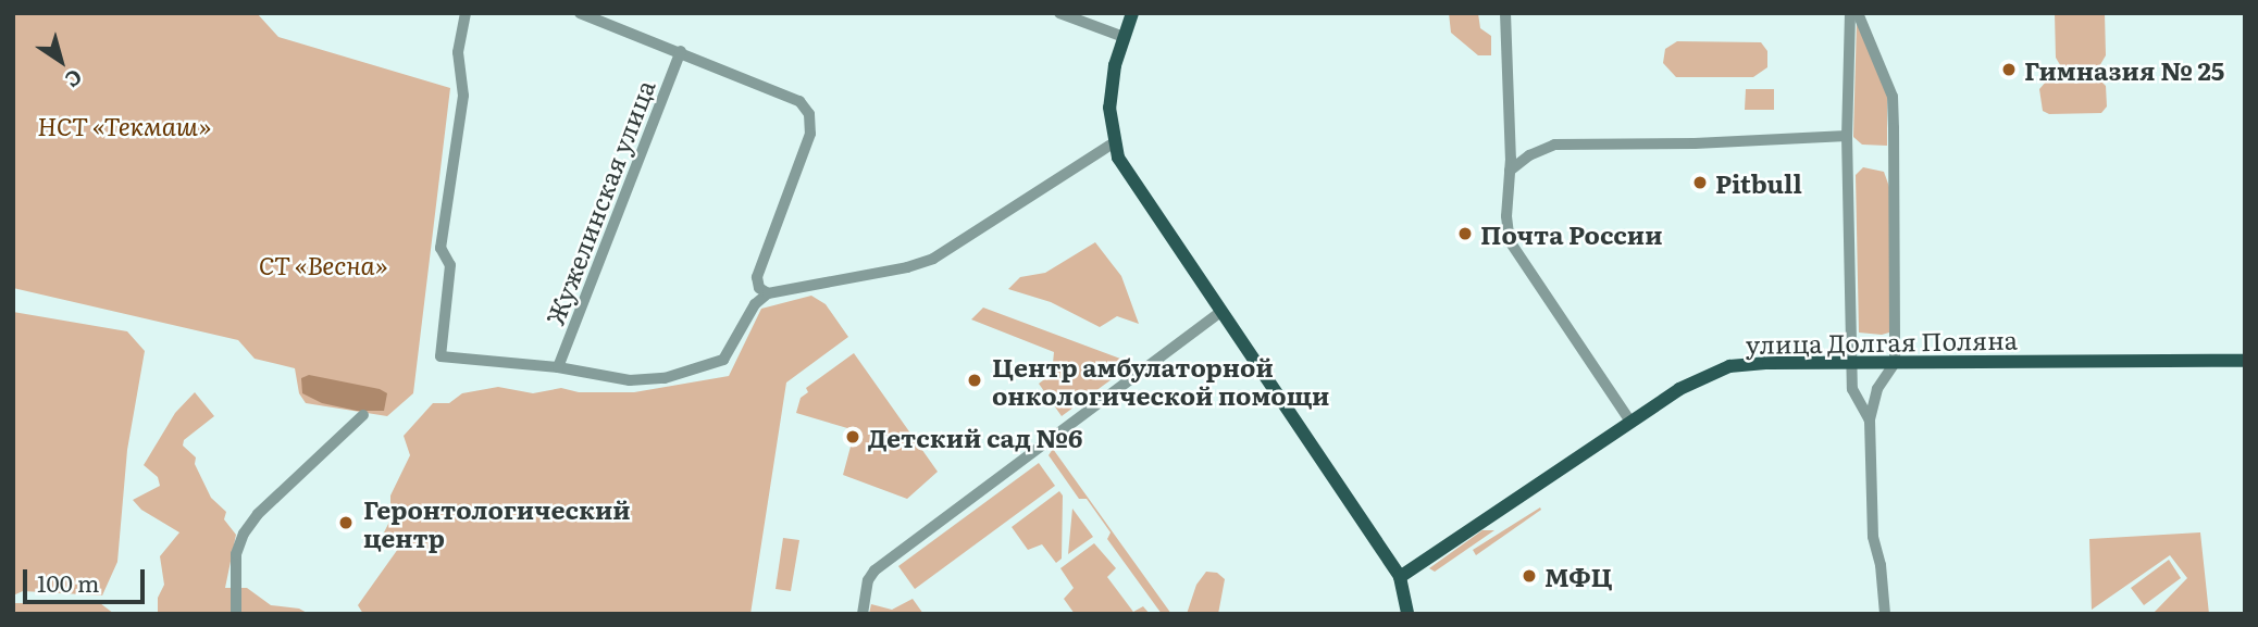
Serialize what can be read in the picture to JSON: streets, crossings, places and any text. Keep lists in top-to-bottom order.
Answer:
{
  "streets": {
    "main road": ["улица Долгая Поляна"],
    "street": ["Жужелинская улица"]
  },
  "parks": ["НСТ «Текмаш»", "СТ «Весна»"],
  "places": [
    "Гимназия № 25",
    "Pitbull",
    "Почта России",
    "Центр амбулаторной онкологической помощи",
    "Детский сад №6",
    "Геронтологический центр",
    "МФЦ"
  ],
  "scale_bar": "100 m",
  "north": "bottom right"
}
